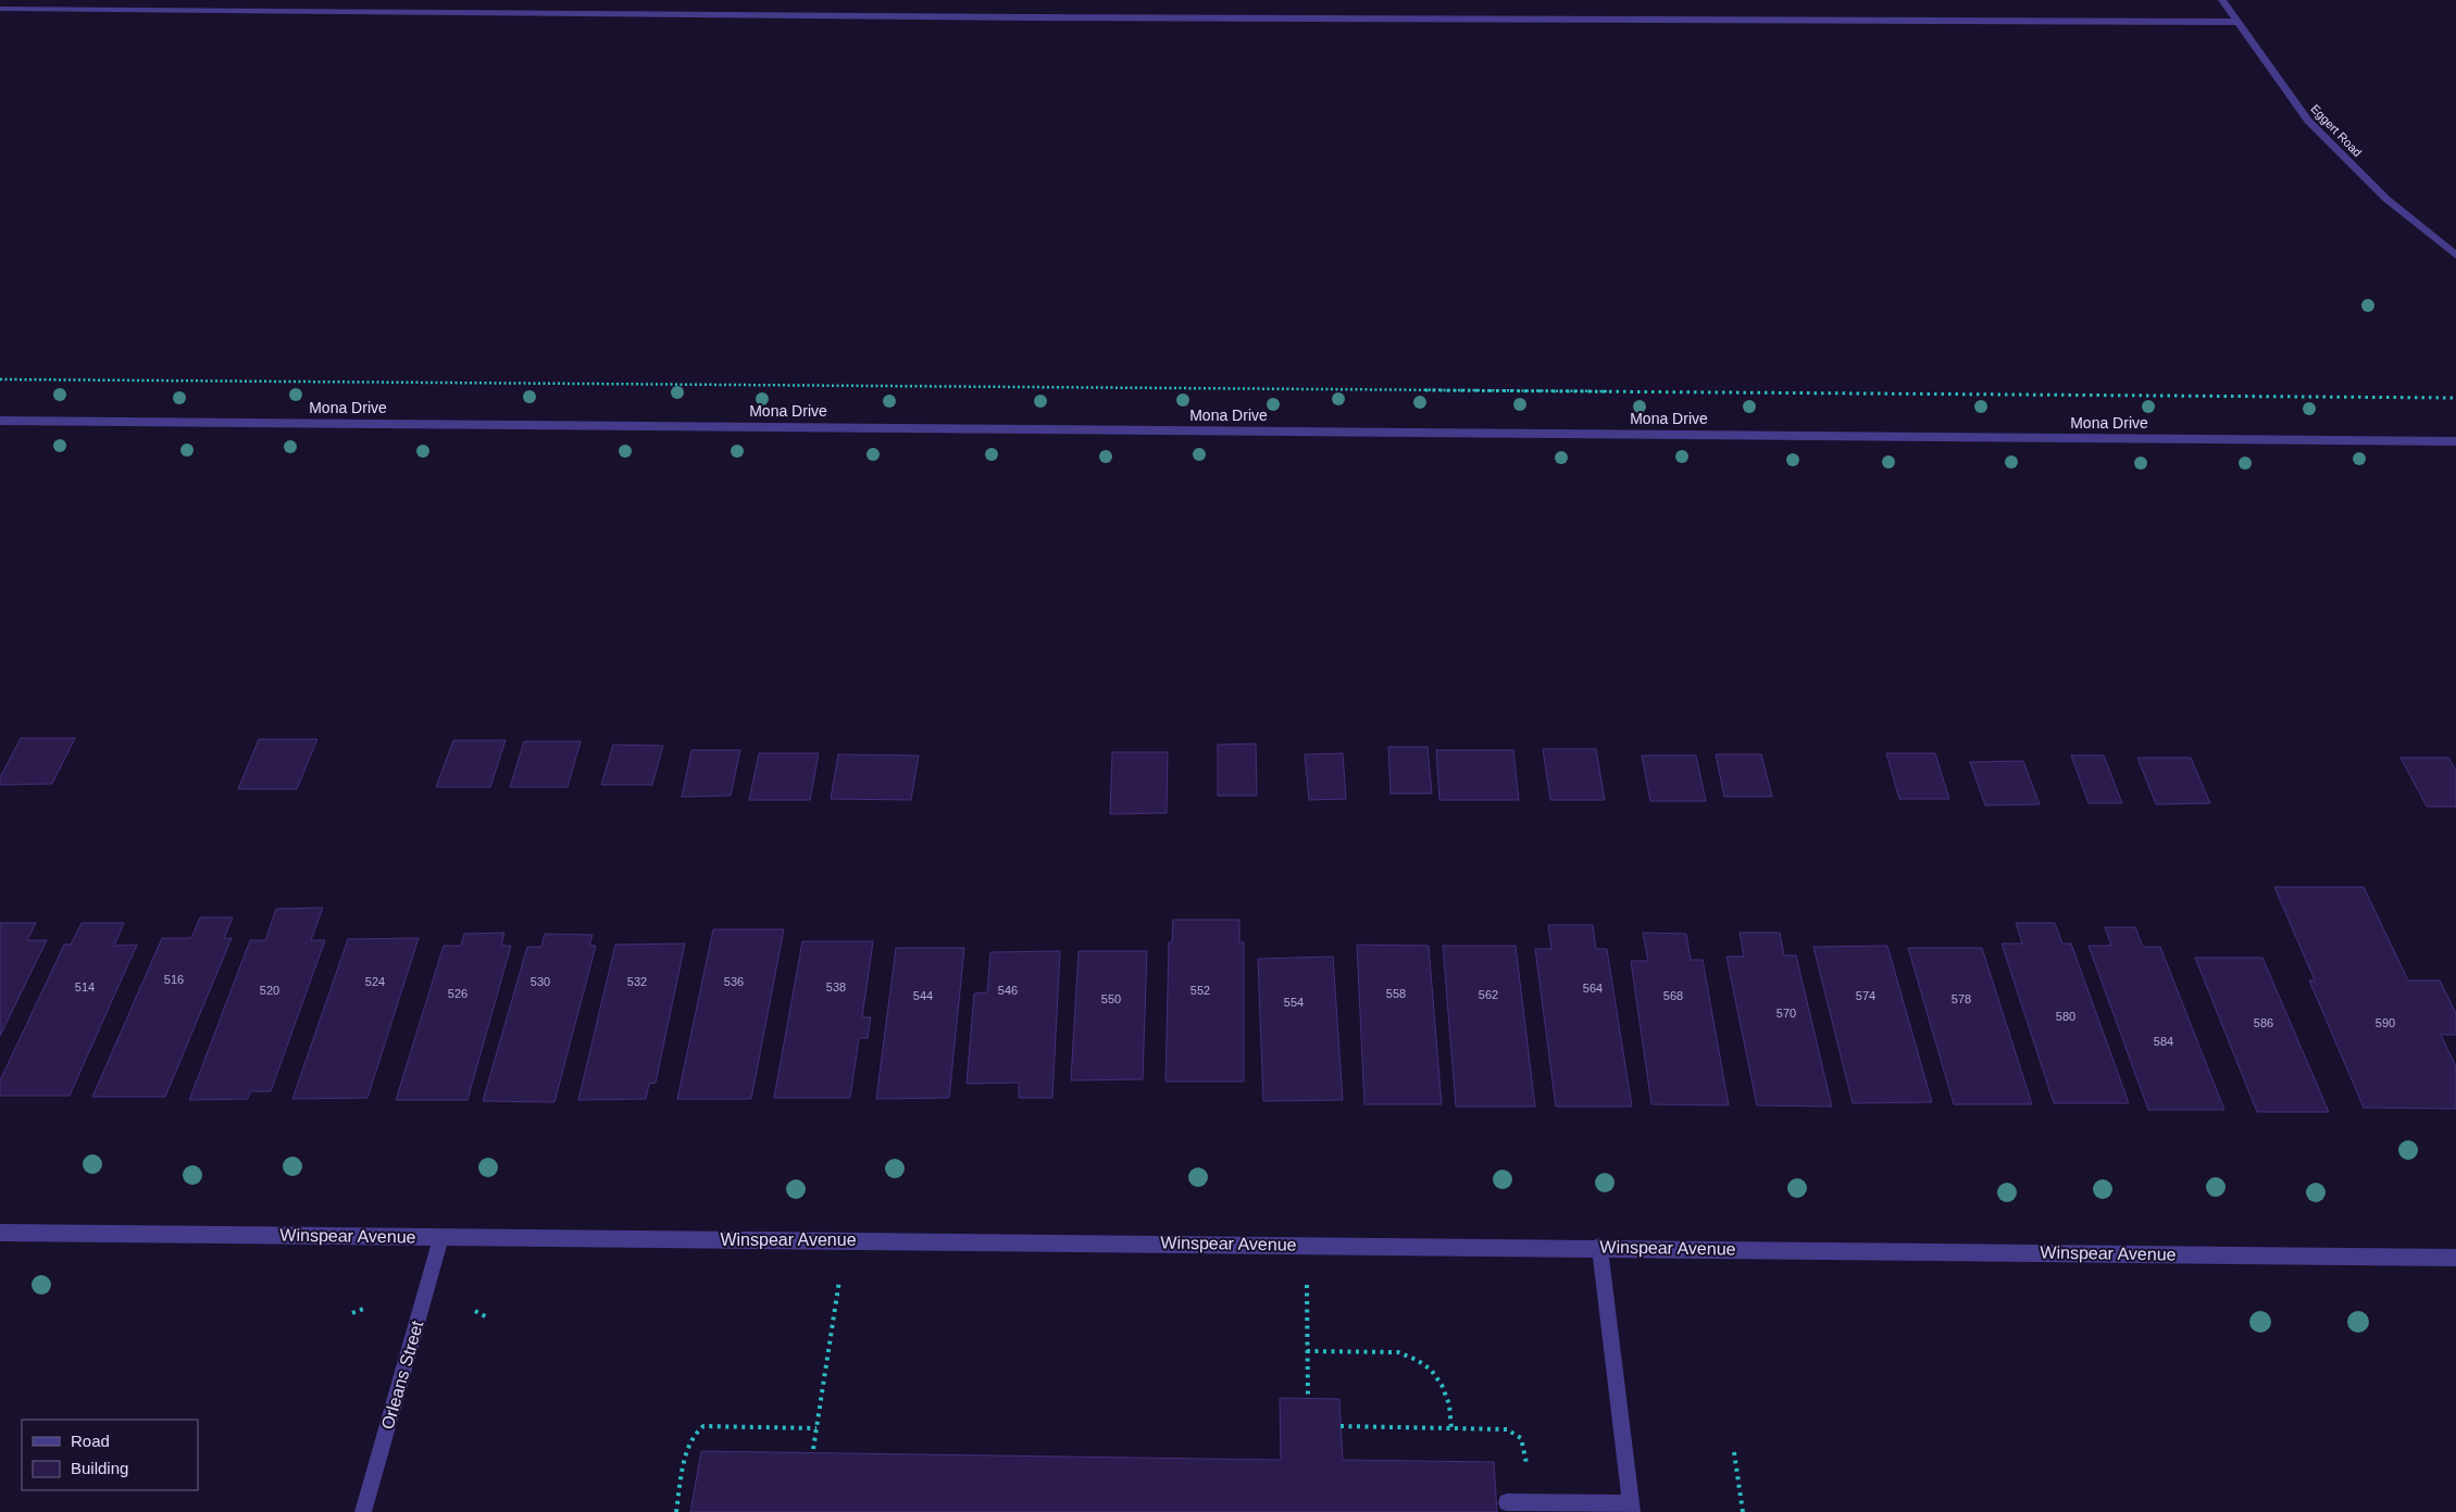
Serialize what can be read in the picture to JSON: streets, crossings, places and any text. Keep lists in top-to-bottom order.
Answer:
{
  "streets": {
    "street": [
      "Eggert Road",
      "Mona Drive",
      "Winspear Avenue",
      "Orleans Street"
    ]
  },
  "crossings": [
    ["Winspear Avenue", "Orleans Street"]
  ],
  "house_numbers": [
    "516",
    "524",
    "530",
    "532",
    "536",
    "514",
    "538",
    "564",
    "520",
    "546",
    "552",
    "526",
    "558",
    "562",
    "544",
    "568",
    "574",
    "550",
    "578",
    "554",
    "570",
    "580",
    "586",
    "590",
    "584"
  ],
  "legend": ["Road", "Building"]
}
